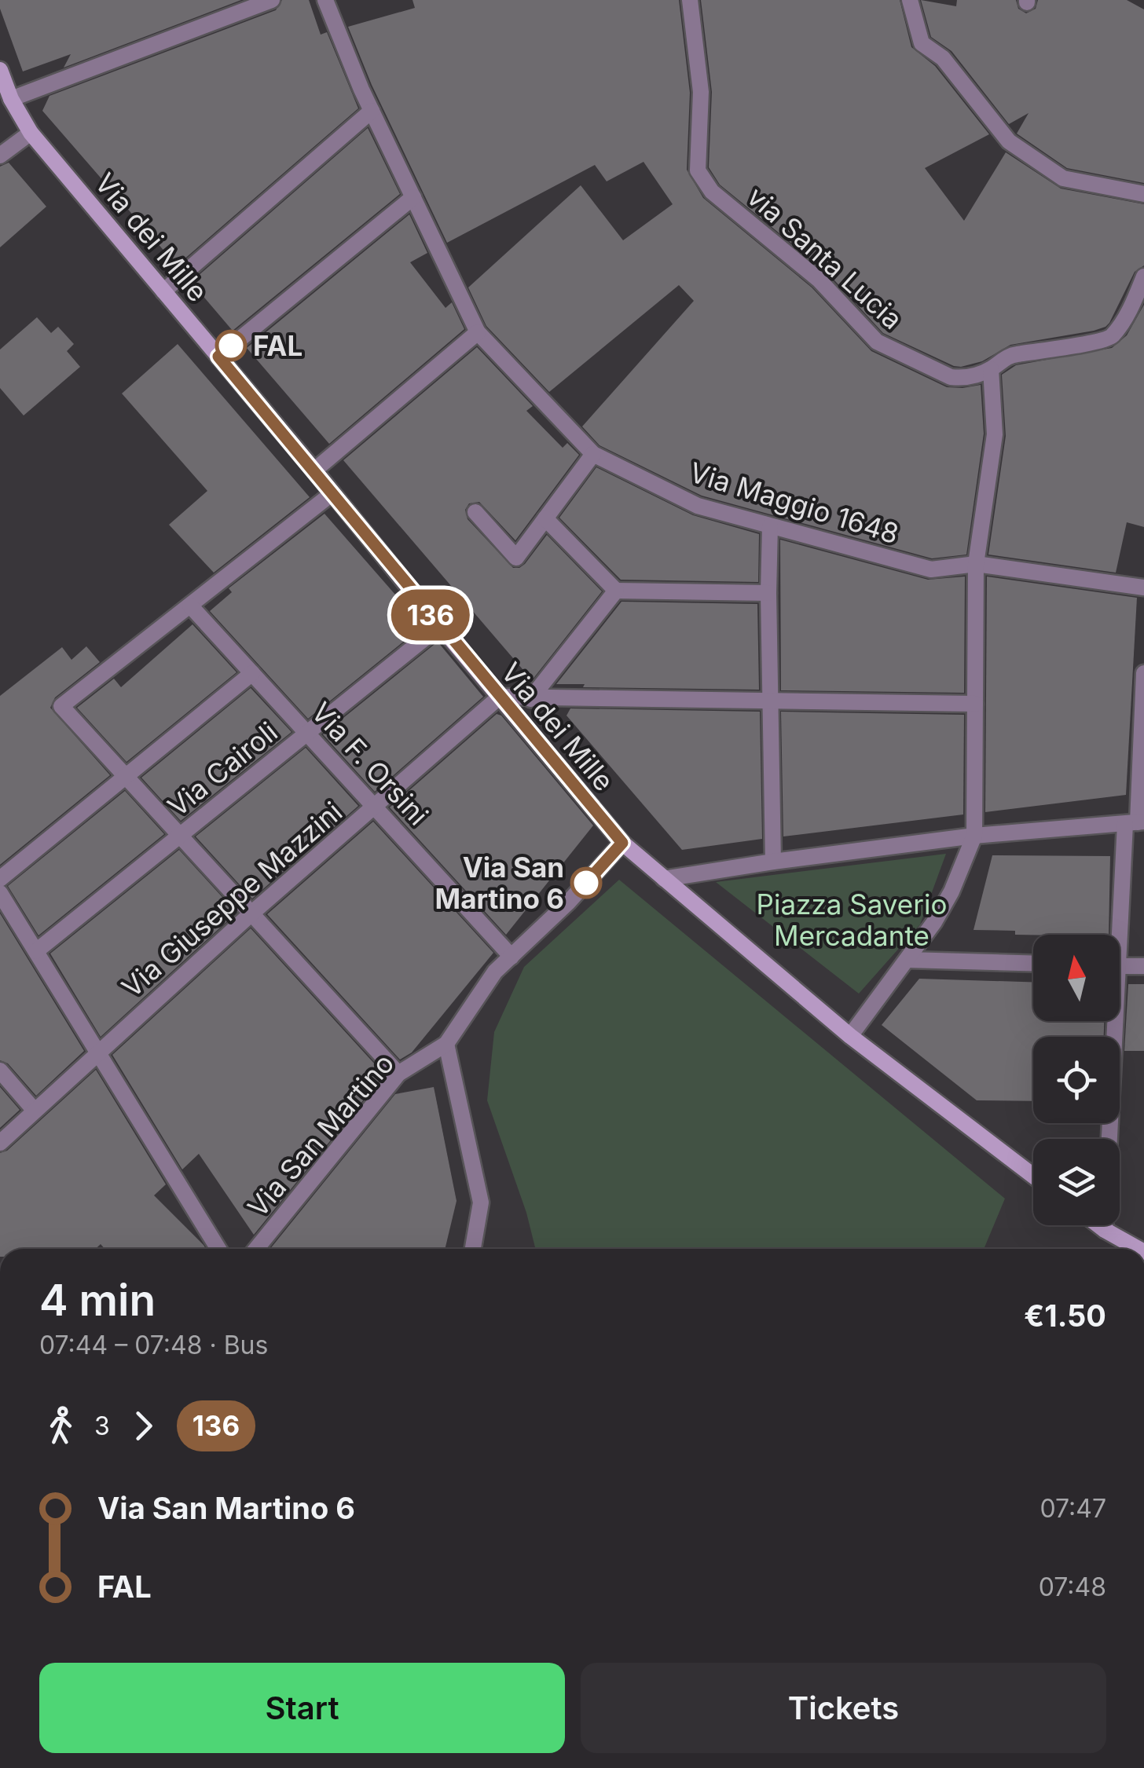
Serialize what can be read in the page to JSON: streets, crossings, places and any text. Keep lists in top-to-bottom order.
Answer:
{
  "streets": {
    "street": [
      "Via dei Mille",
      "via Santa Lucia",
      "Via Maggio 1648",
      "Via F. Orsini",
      "Via Cairoli",
      "Via Giuseppe Mazzini",
      "Via San Martino"
    ]
  },
  "crossings": [
    ["Via dei Mille", "Via Cairoli"],
    ["Via dei Mille", "Via Giuseppe Mazzini"],
    ["Via dei Mille", "Via San Martino"],
    ["Via F. Orsini", "Via Cairoli"],
    ["Via F. Orsini", "Via Giuseppe Mazzini"],
    ["Via F. Orsini", "Via San Martino"]
  ],
  "parks": ["Piazza Saverio Mercadante"],
  "places": ["FAL", "Via San Martino 6"],
  "lines": ["bus line 136"],
  "north": "top",
  "page": {
    "on_map": "136",
    "heading": ["4 min", "07:44 – 07:48 · Bus", "€1.50"],
    "legs": ["3", "136"],
    "list": [
      {
        "name": "Via San Martino 6",
        "value": "07:47"
      },
      {
        "name": "FAL",
        "value": "07:48"
      }
    ],
    "buttons": ["Start", "Tickets"]
  }
}
